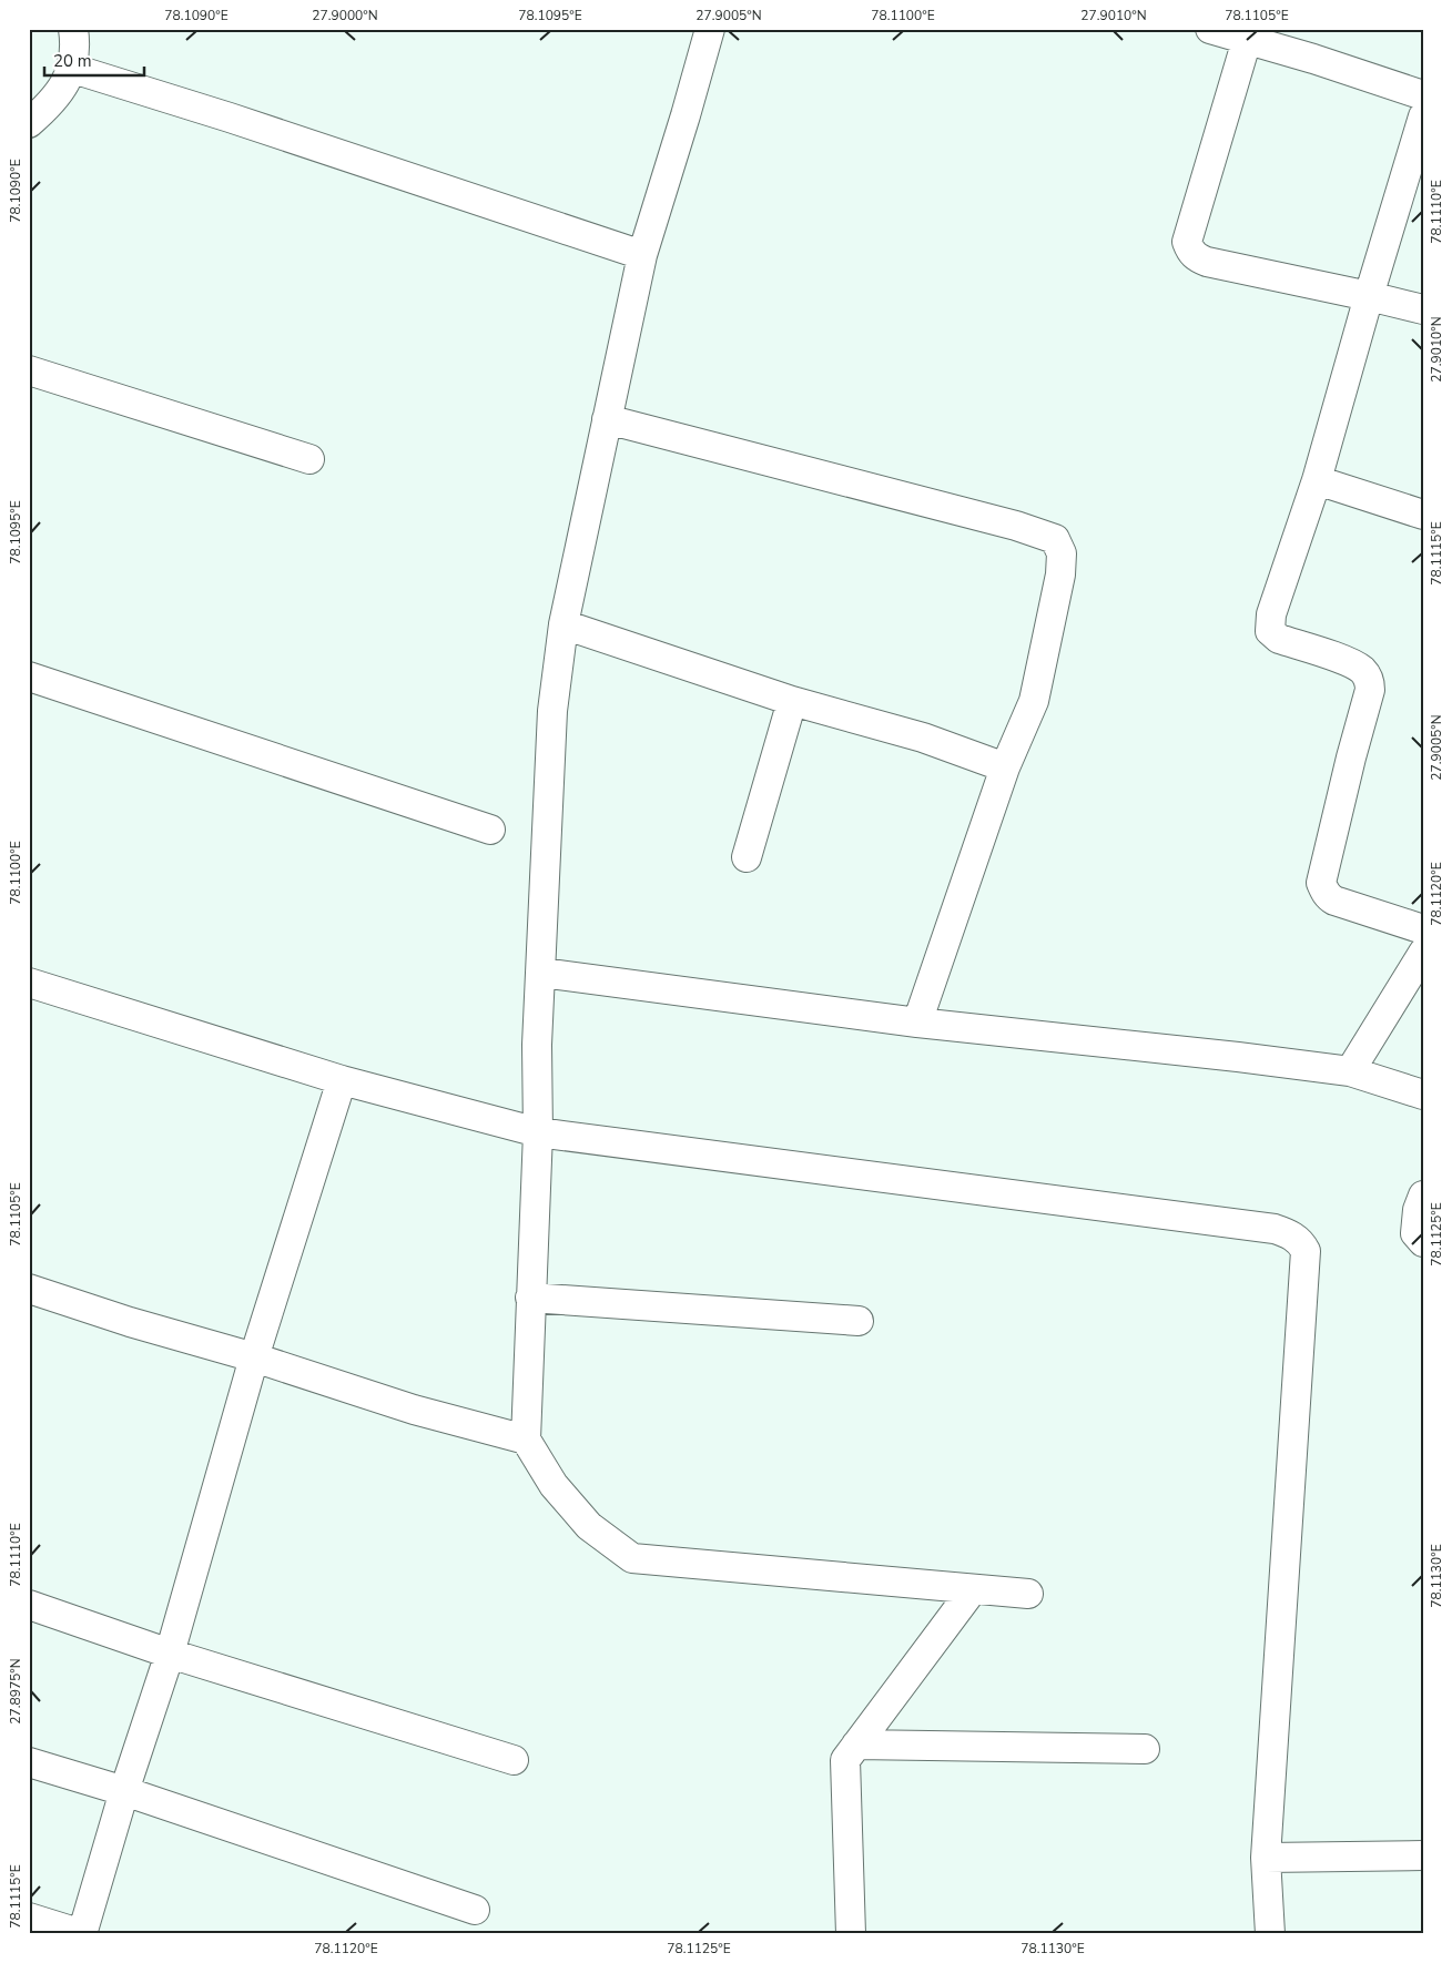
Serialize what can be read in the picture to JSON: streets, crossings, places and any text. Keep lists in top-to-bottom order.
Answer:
{
  "scale_bar": "20 m",
  "coordinates": [
    "78.1090°E",
    "27.9000°N",
    "78.1095°E",
    "27.9005°N",
    "78.1100°E",
    "27.9010°N",
    "78.1105°E",
    "78.1110°E",
    "78.1115°E",
    "78.1120°E",
    "78.1125°E",
    "78.1130°E",
    "27.8975°N"
  ]
}
